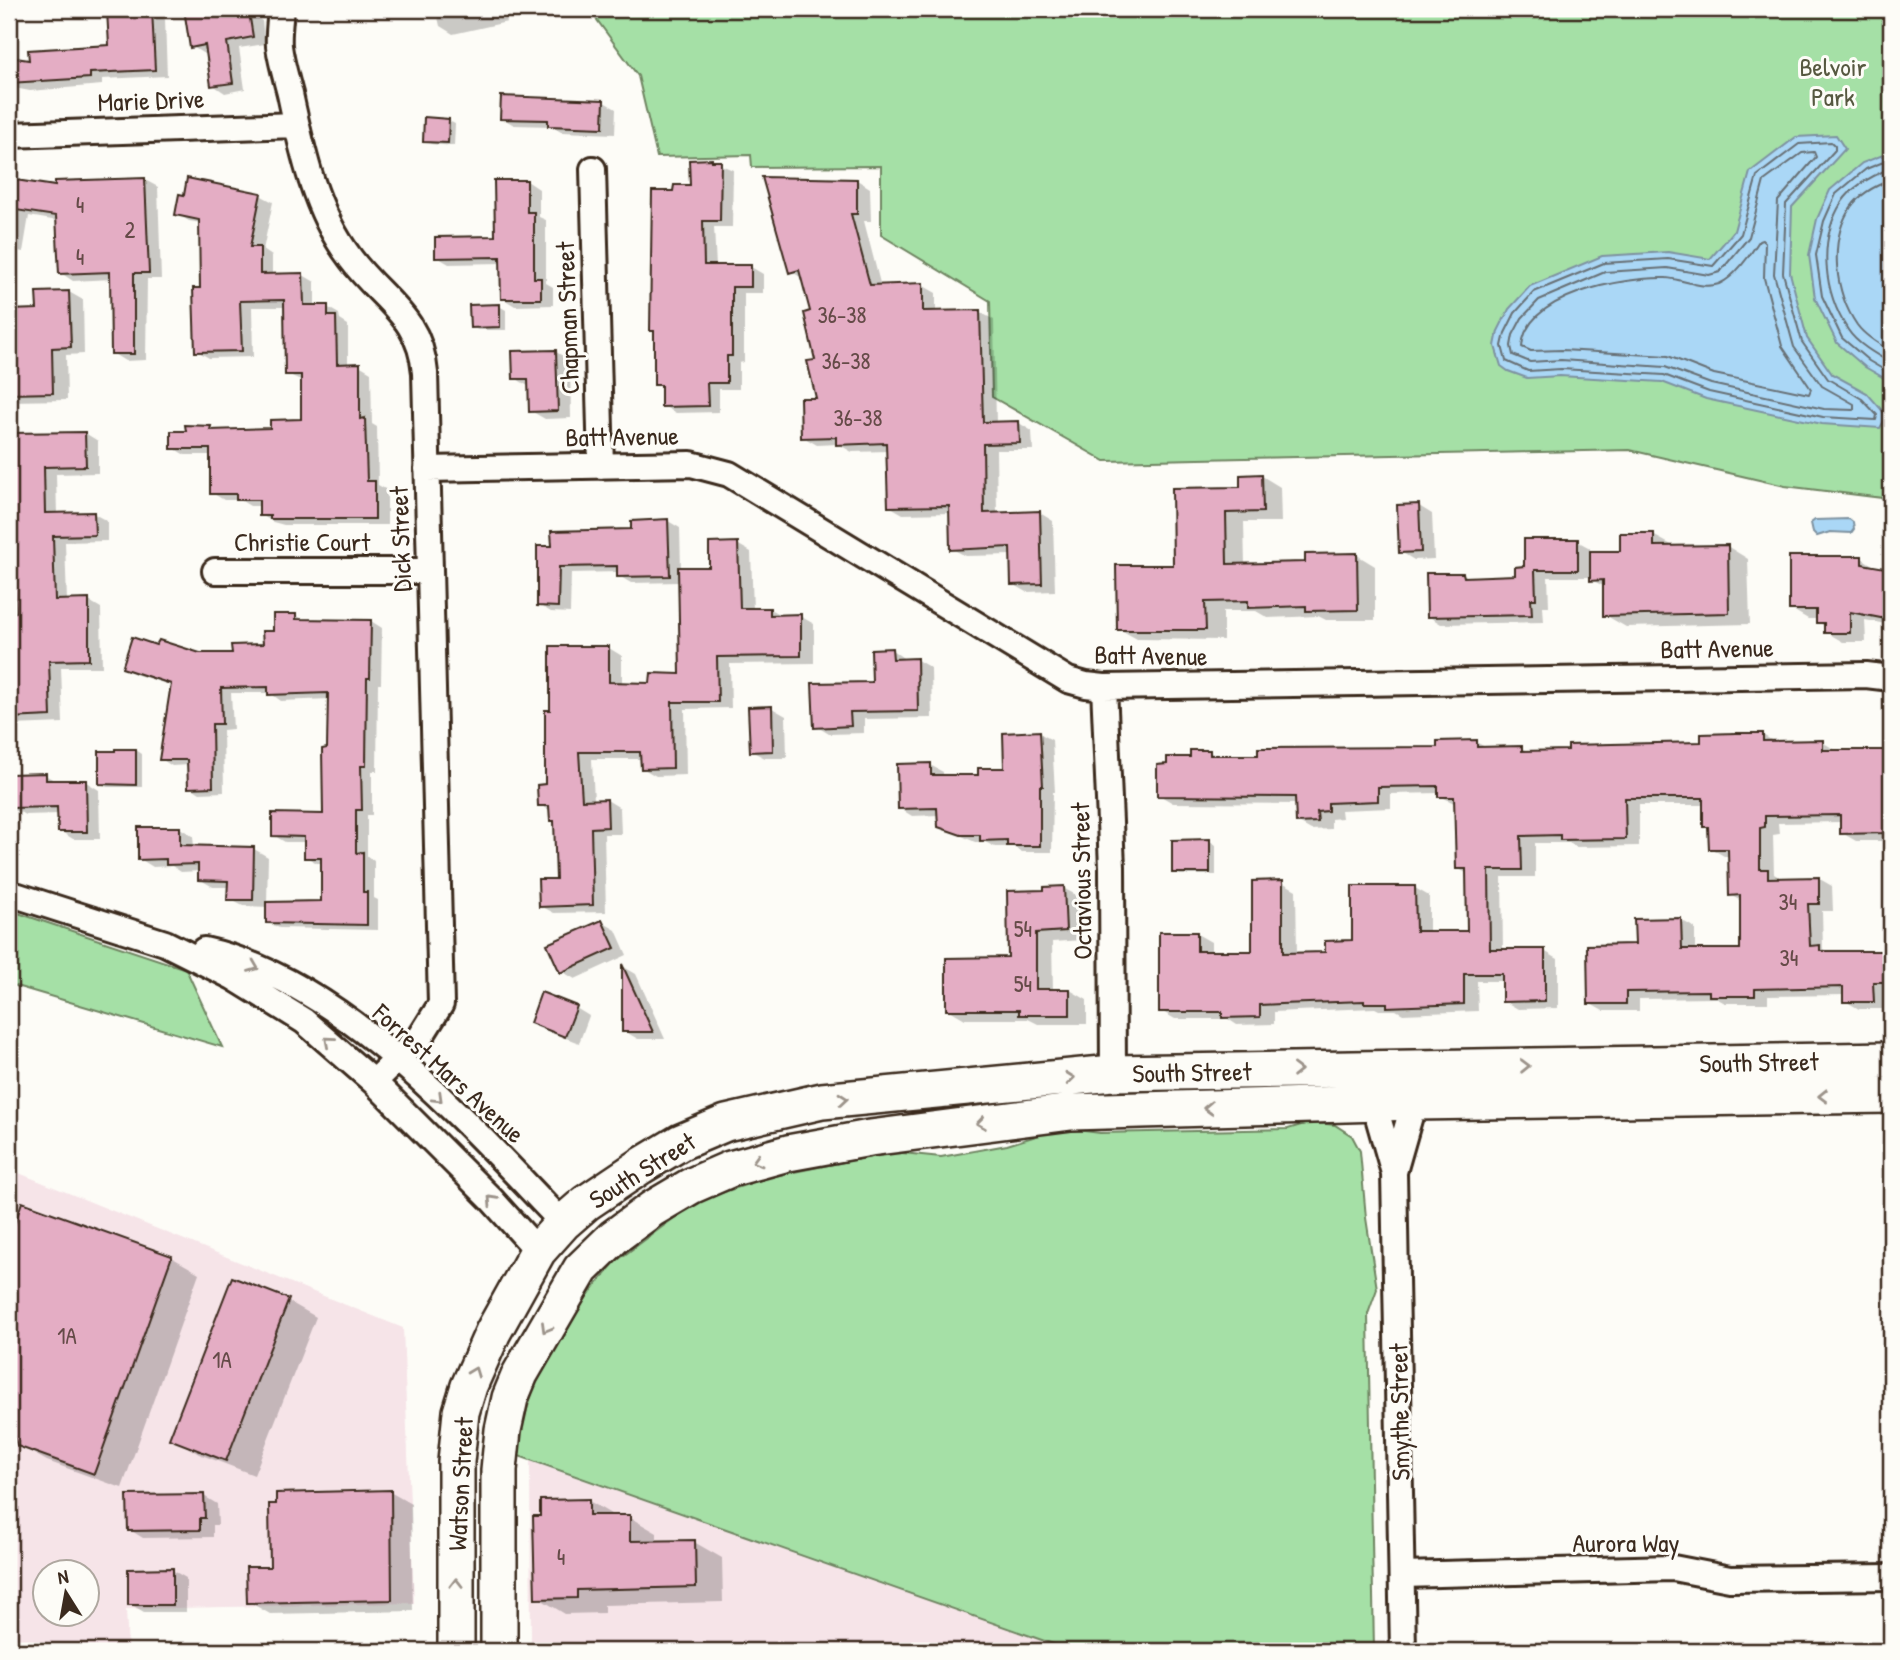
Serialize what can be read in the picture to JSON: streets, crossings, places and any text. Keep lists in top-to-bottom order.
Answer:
{
  "streets": {
    "street": [
      "Marie Drive",
      "Chapman Street",
      "Batt Avenue",
      "Dick Street",
      "Christie Court",
      "Octavious Street",
      "South Street",
      "Forrest Mars Avenue",
      "Smythe Street",
      "Watson Street",
      "Aurora Way"
    ]
  },
  "crossings": [
    ["Marie Drive", "Dick Street"],
    ["Chapman Street", "Batt Avenue"],
    ["Batt Avenue", "Dick Street"],
    ["Batt Avenue", "Octavious Street"],
    ["Dick Street", "Christie Court"],
    ["Dick Street", "Forrest Mars Avenue"],
    ["Octavious Street", "South Street"],
    ["South Street", "Forrest Mars Avenue"],
    ["South Street", "Smythe Street"],
    ["South Street", "Watson Street"],
    ["Forrest Mars Avenue", "Watson Street"],
    ["Smythe Street", "Aurora Way"]
  ],
  "parks": ["Belvoir Park"],
  "house_numbers": [
    "4",
    "2",
    "4",
    "36-38",
    "36-38",
    "36-38",
    "34",
    "54",
    "34",
    "54",
    "1A",
    "1A",
    "4"
  ],
  "north": "top"
}
